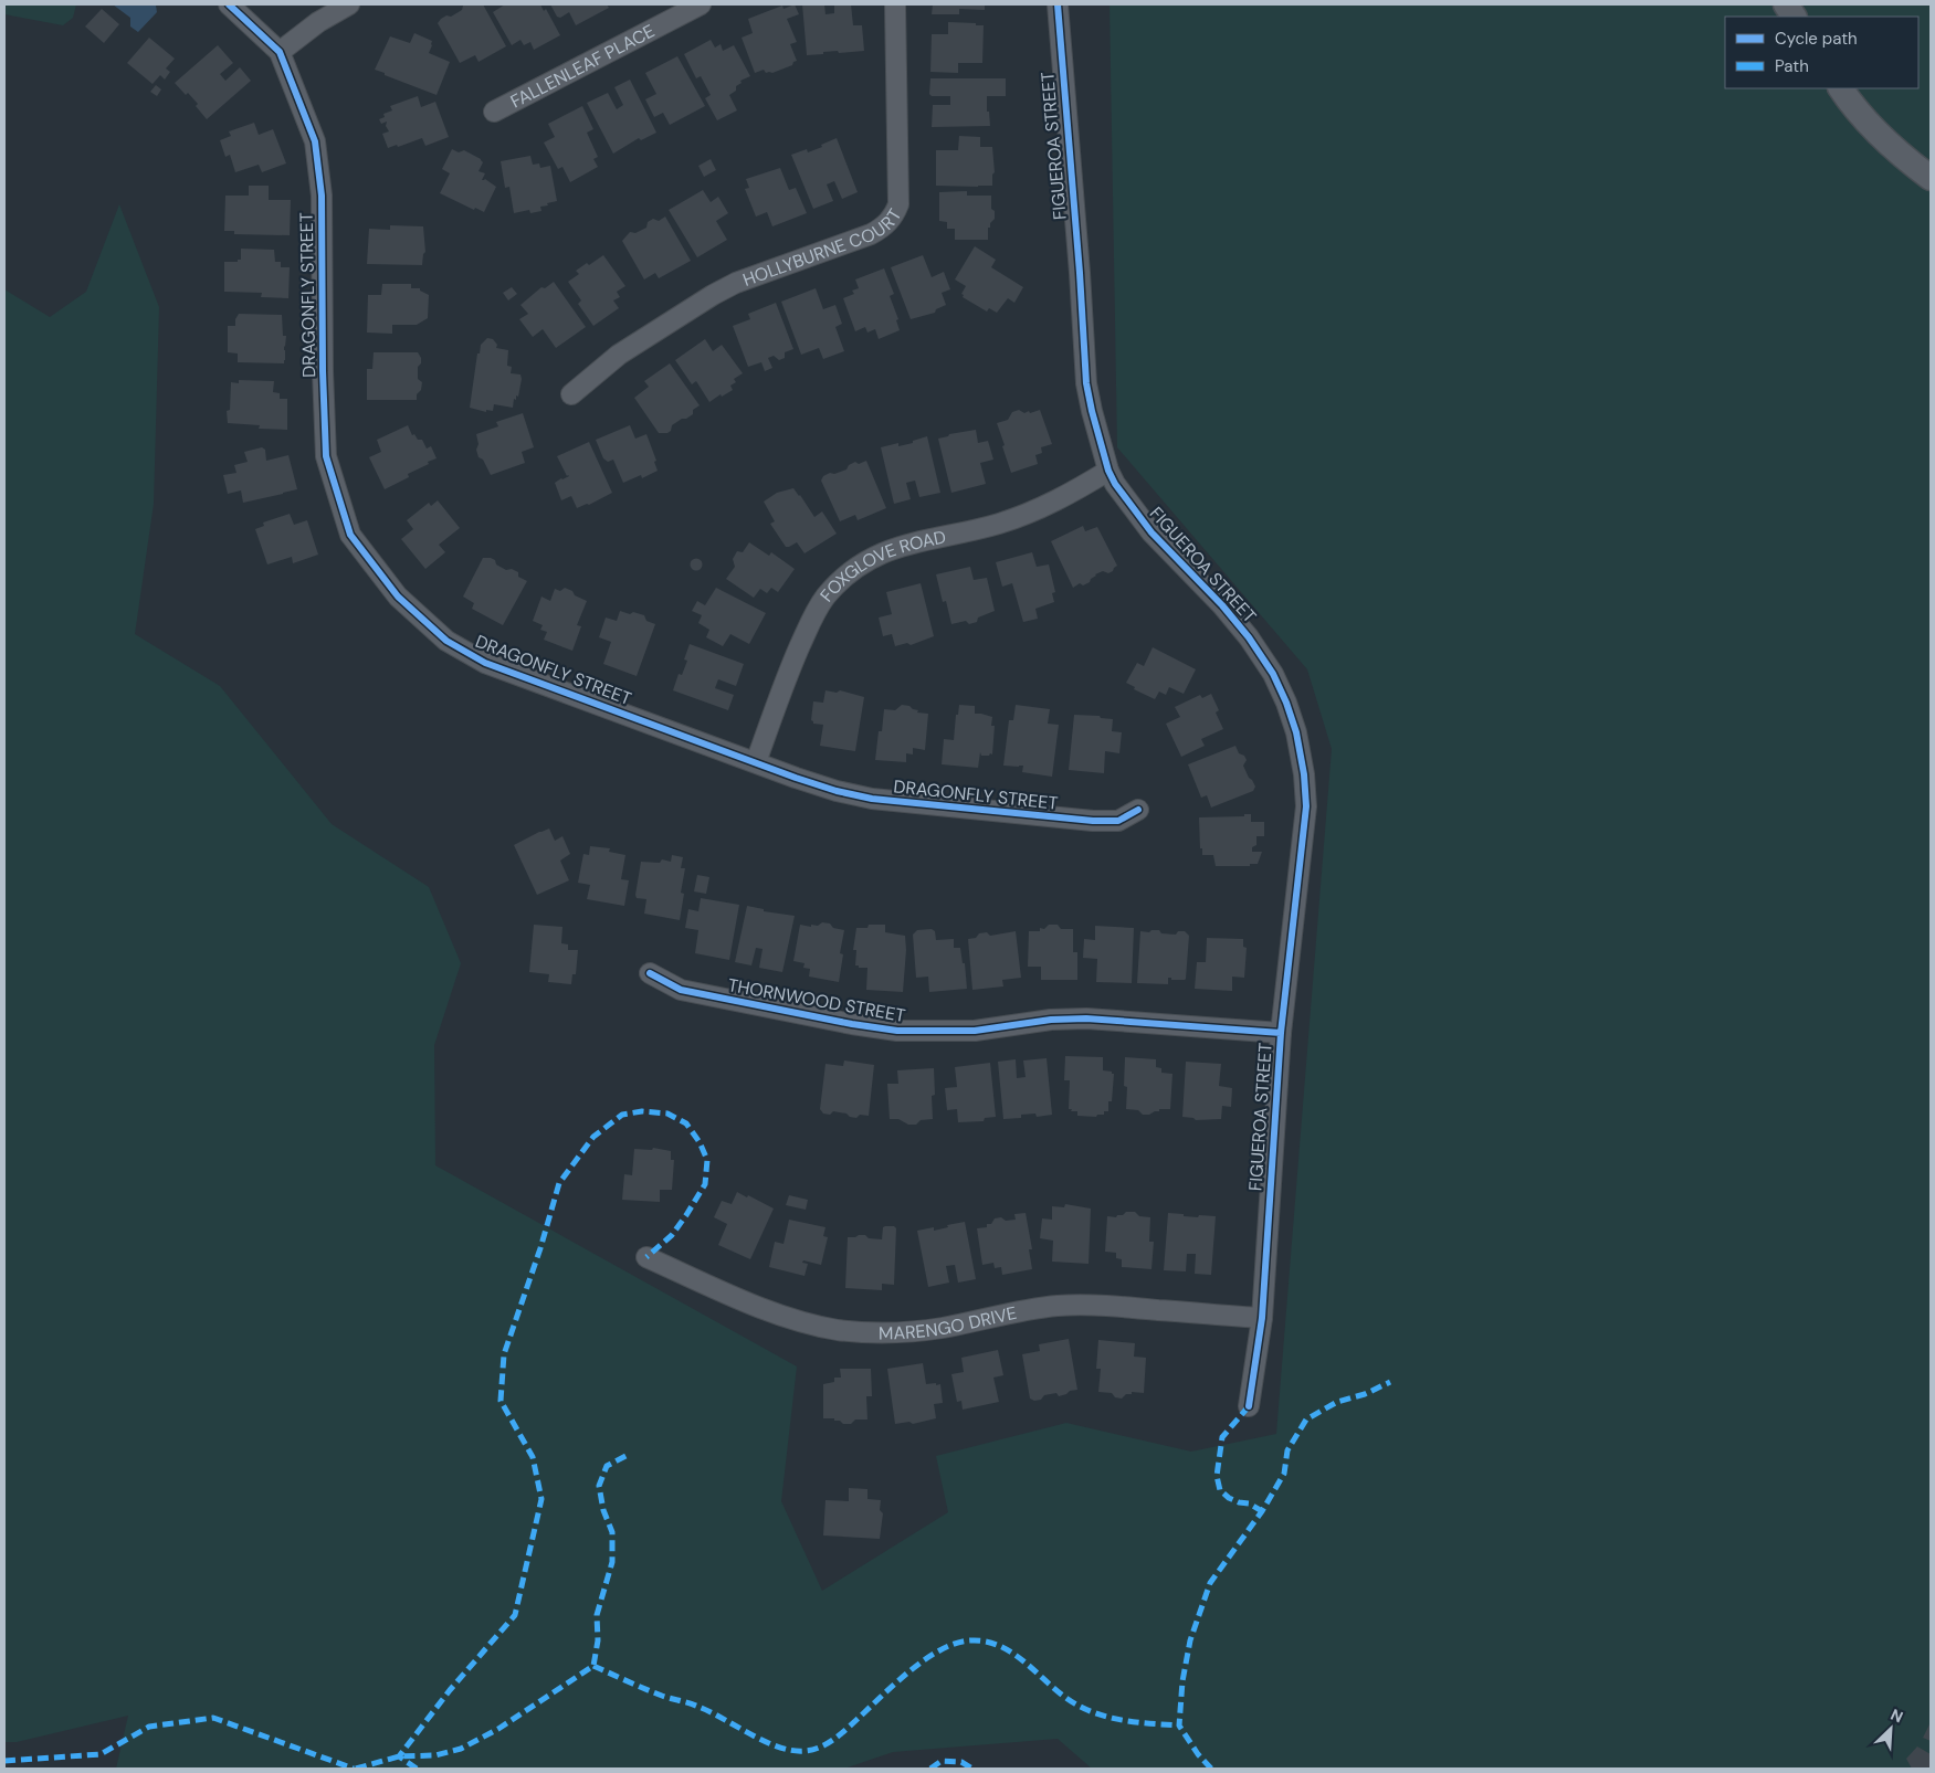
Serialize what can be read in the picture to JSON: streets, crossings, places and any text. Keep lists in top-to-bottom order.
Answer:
{
  "streets": {
    "street": [
      "FALLENLEAF PLACE",
      "FIGUEROA STREET",
      "HOLLYBURNE COURT",
      "DRAGONFLY STREET",
      "FOXGLOVE ROAD",
      "THORNWOOD STREET",
      "MARENGO DRIVE"
    ]
  },
  "crossings": [
    ["FIGUEROA STREET", "FOXGLOVE ROAD"],
    ["FIGUEROA STREET", "THORNWOOD STREET"],
    ["FIGUEROA STREET", "MARENGO DRIVE"],
    ["DRAGONFLY STREET", "FOXGLOVE ROAD"]
  ],
  "legend": ["Cycle path", "Path"],
  "north": "top right"
}
